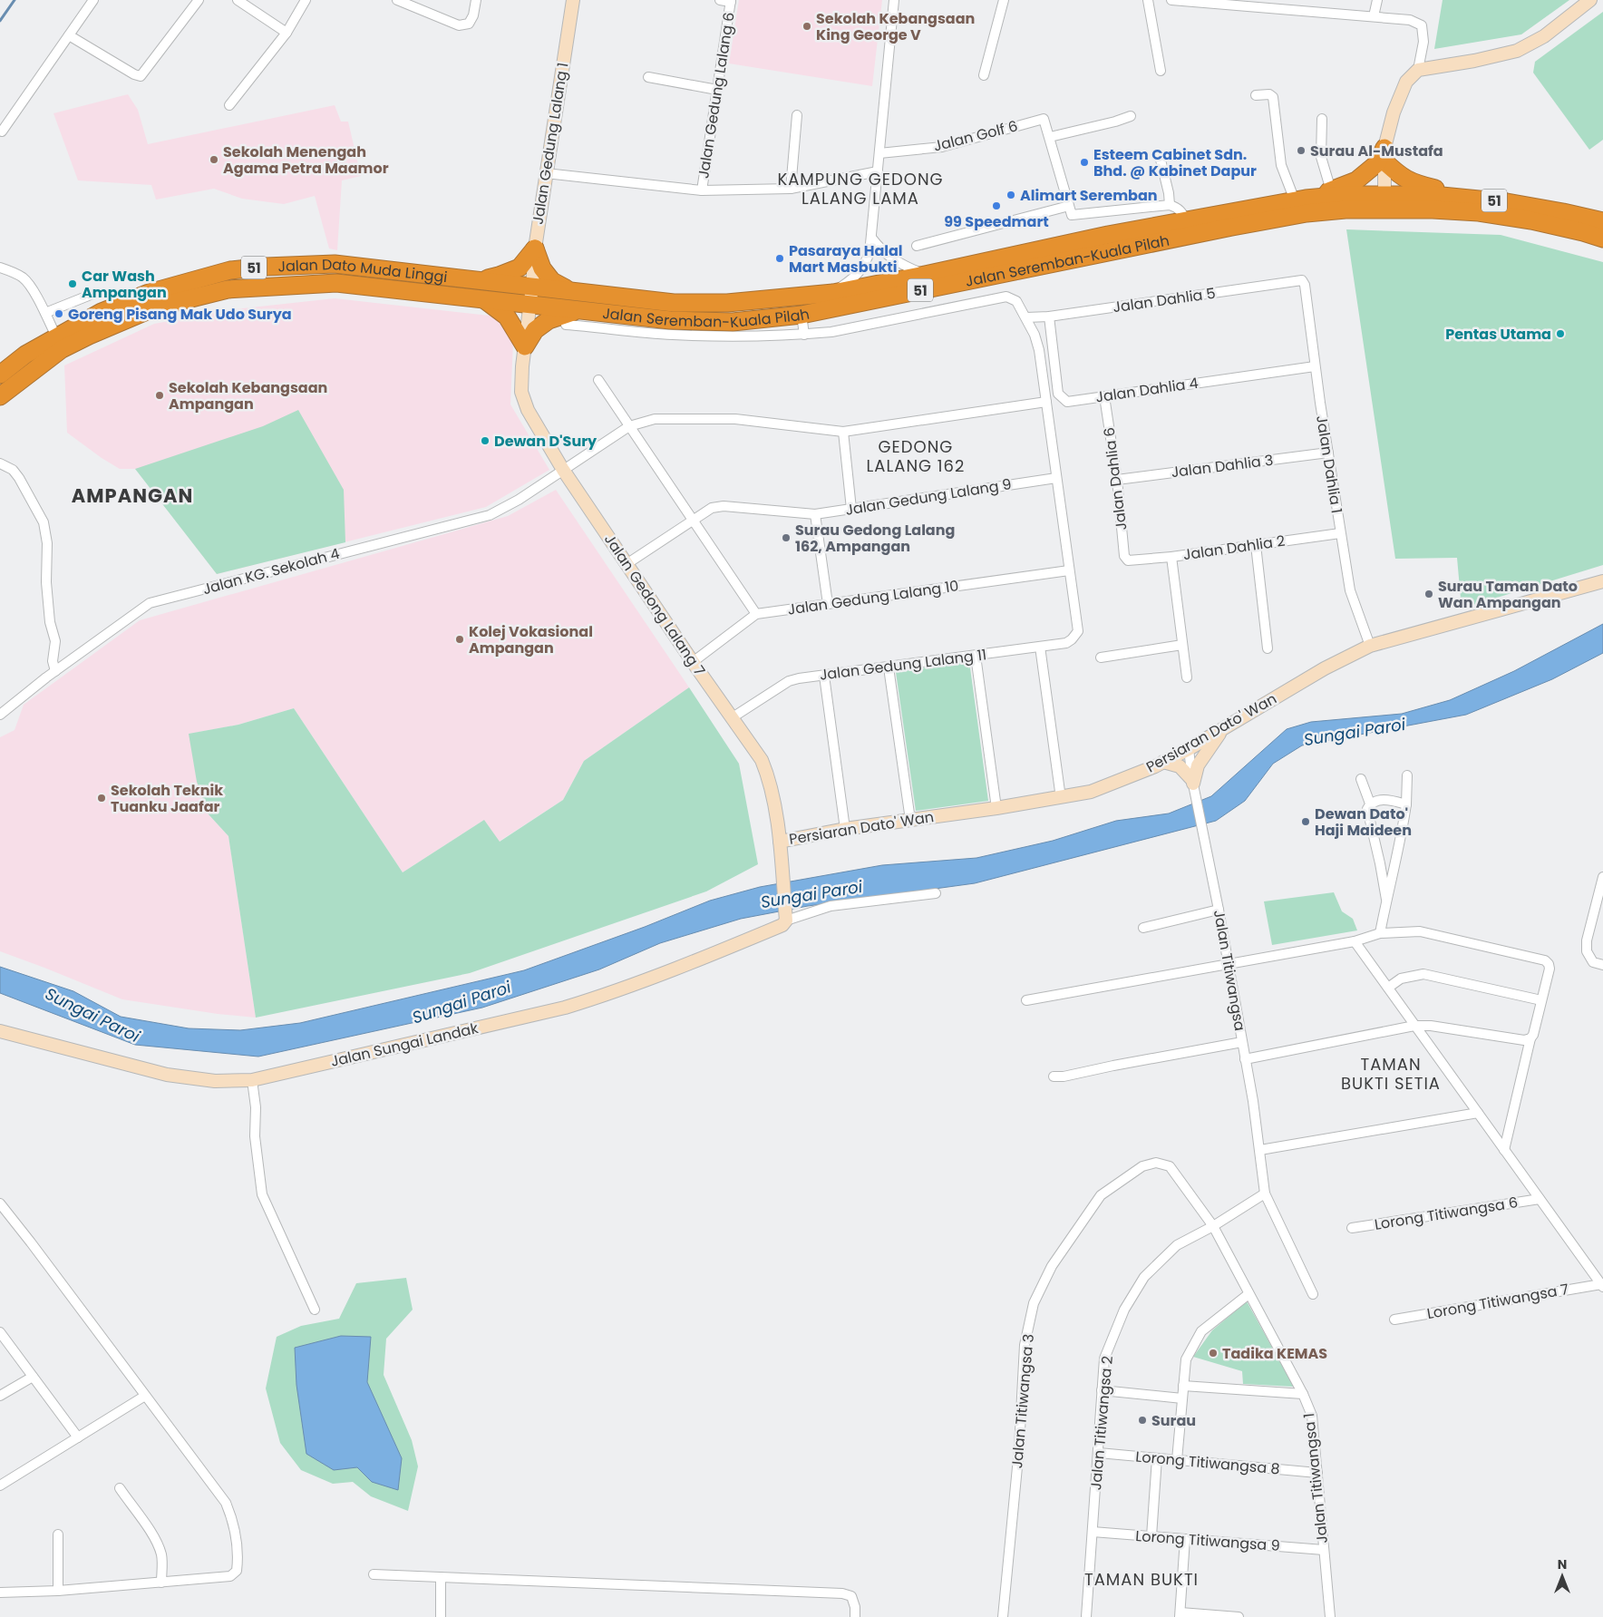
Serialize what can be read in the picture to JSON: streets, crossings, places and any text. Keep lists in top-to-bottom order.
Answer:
{
  "streets": {
    "highway": ["51", "Jalan Seremban-Kuala Pilah", "Jalan Dato Muda Linggi"],
    "street": [
      "Jalan Gedung Lalang 6",
      "Jalan Golf 6",
      "Jalan Gedung Lalang 1",
      "Jalan Dahlia 5",
      "Jalan Dahlia 4",
      "Jalan Dahlia 1",
      "Jalan Dahlia 3",
      "Jalan Dahlia 6",
      "Jalan Gedung Lalang 9",
      "Jalan Dahlia 2",
      "Jalan KG. Sekolah 4",
      "Jalan Gedung Lalang 10",
      "Jalan Gedong Lalang 7",
      "Jalan Gedung Lalang 11",
      "Persiaran Dato' Wan",
      "Jalan Titiwangsa",
      "Jalan Sungai Landak",
      "Lorong Titiwangsa 6",
      "Lorong Titiwangsa 7",
      "Jalan Titiwangsa 3",
      "Jalan Titiwangsa 2",
      "Lorong Titiwangsa 8",
      "Jalan Titiwangsa 1",
      "Lorong Titiwangsa 9"
    ]
  },
  "crossings": [
    ["Jalan Gedung Lalang 1", "Jalan Seremban-Kuala Pilah"],
    ["Jalan Gedung Lalang 1", "Jalan Dato Muda Linggi"],
    ["Jalan Gedung Lalang 1", "Jalan Gedong Lalang 7"],
    ["Jalan Seremban-Kuala Pilah", "Jalan Dato Muda Linggi"],
    ["Jalan Seremban-Kuala Pilah", "Jalan Gedong Lalang 7"],
    ["Jalan Dato Muda Linggi", "Jalan Gedong Lalang 7"],
    ["Jalan Dahlia 5", "Jalan Dahlia 4"],
    ["Jalan Dahlia 5", "Jalan Dahlia 1"],
    ["Jalan Dahlia 4", "Jalan Dahlia 1"],
    ["Jalan Dahlia 4", "Jalan Dahlia 6"],
    ["Jalan Dahlia 1", "Jalan Dahlia 3"],
    ["Jalan Dahlia 1", "Jalan Dahlia 2"],
    ["Jalan Dahlia 1", "Persiaran Dato' Wan"],
    ["Jalan Dahlia 3", "Jalan Dahlia 6"],
    ["Jalan Dahlia 6", "Jalan Dahlia 2"],
    ["Jalan Gedung Lalang 9", "Jalan Gedong Lalang 7"],
    ["Jalan KG. Sekolah 4", "Jalan Gedong Lalang 7"],
    ["Jalan Gedung Lalang 10", "Jalan Gedong Lalang 7"],
    ["Jalan Gedung Lalang 10", "Jalan Gedung Lalang 11"],
    ["Jalan Gedong Lalang 7", "Jalan Gedung Lalang 11"],
    ["Jalan Gedong Lalang 7", "Persiaran Dato' Wan"],
    ["Jalan Gedong Lalang 7", "Jalan Sungai Landak"],
    ["Persiaran Dato' Wan", "Jalan Titiwangsa"],
    ["Jalan Titiwangsa", "Jalan Titiwangsa 2"],
    ["Jalan Titiwangsa 3", "Jalan Titiwangsa 2"],
    ["Jalan Titiwangsa 3", "Jalan Titiwangsa 1"],
    ["Jalan Titiwangsa 2", "Lorong Titiwangsa 8"],
    ["Jalan Titiwangsa 2", "Jalan Titiwangsa 1"],
    ["Jalan Titiwangsa 2", "Lorong Titiwangsa 9"],
    ["Lorong Titiwangsa 8", "Jalan Titiwangsa 1"],
    ["Jalan Titiwangsa 1", "Lorong Titiwangsa 9"]
  ],
  "districts": [
    "KAMPUNG GEDONG LALANG LAMA",
    "GEDONG LALANG 162",
    "AMPANGAN",
    "TAMAN BUKTI SETIA",
    "TAMAN BUKTI"
  ],
  "water": ["Sungai Paroi"],
  "places": [
    "Sekolah Kebangsaan King George V",
    "Surau Al-Mustafa",
    "Sekolah Menengah Agama Petra Maamor",
    "Esteem Cabinet Sdn. Bhd. @ Kabinet Dapur",
    "Alimart Seremban",
    "99 Speedmart",
    "Pasaraya Halal Mart Masbukti",
    "Car Wash Ampangan",
    "Goreng Pisang Mak Udo Surya",
    "Pentas Utama",
    "Sekolah Kebangsaan Ampangan",
    "Dewan D'Sury",
    "Surau Gedong Lalang 162, Ampangan",
    "Surau Taman Dato Wan Ampangan",
    "Kolej Vokasional Ampangan",
    "Sekolah Teknik Tuanku Jaafar",
    "Dewan Dato' Haji Maideen",
    "Tadika KEMAS",
    "Surau"
  ],
  "north": "top"
}
